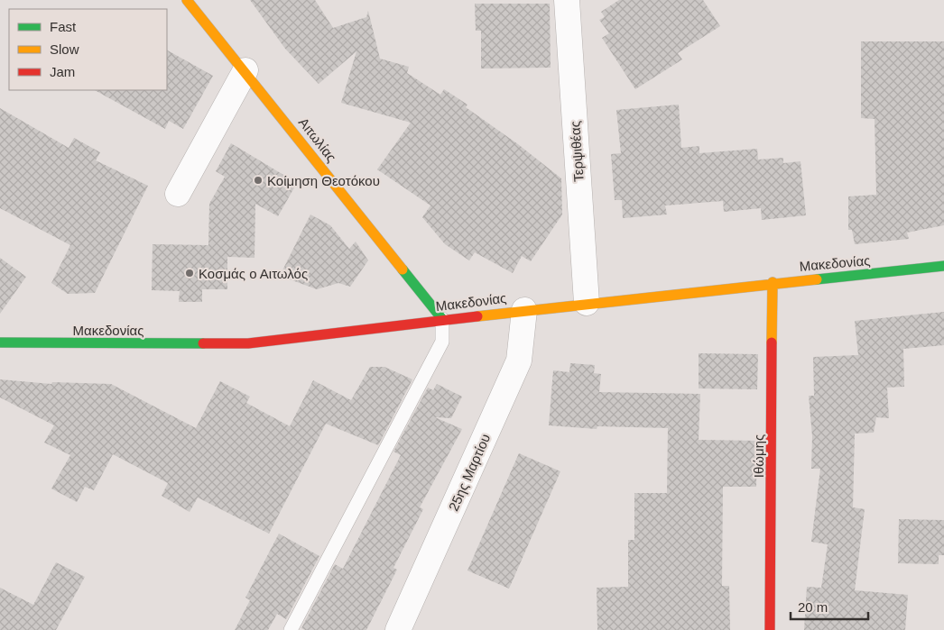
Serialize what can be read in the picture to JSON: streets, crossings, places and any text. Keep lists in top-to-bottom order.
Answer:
{
  "streets": {
    "street": [
      "Αιτωλίας",
      "Τερψιθέας",
      "Μακεδονίας",
      "Ιθώμης",
      "25ης Μαρτίου"
    ]
  },
  "crossings": [
    ["Αιτωλίας", "Μακεδονίας"],
    ["Τερψιθέας", "Μακεδονίας"],
    ["Μακεδονίας", "Ιθώμης"],
    ["Μακεδονίας", "25ης Μαρτίου"]
  ],
  "places": ["Κοίμηση Θεοτόκου", "Κοσμάς ο Αιτωλός"],
  "legend": ["Fast", "Slow", "Jam"],
  "scale_bar": "20 m"
}
